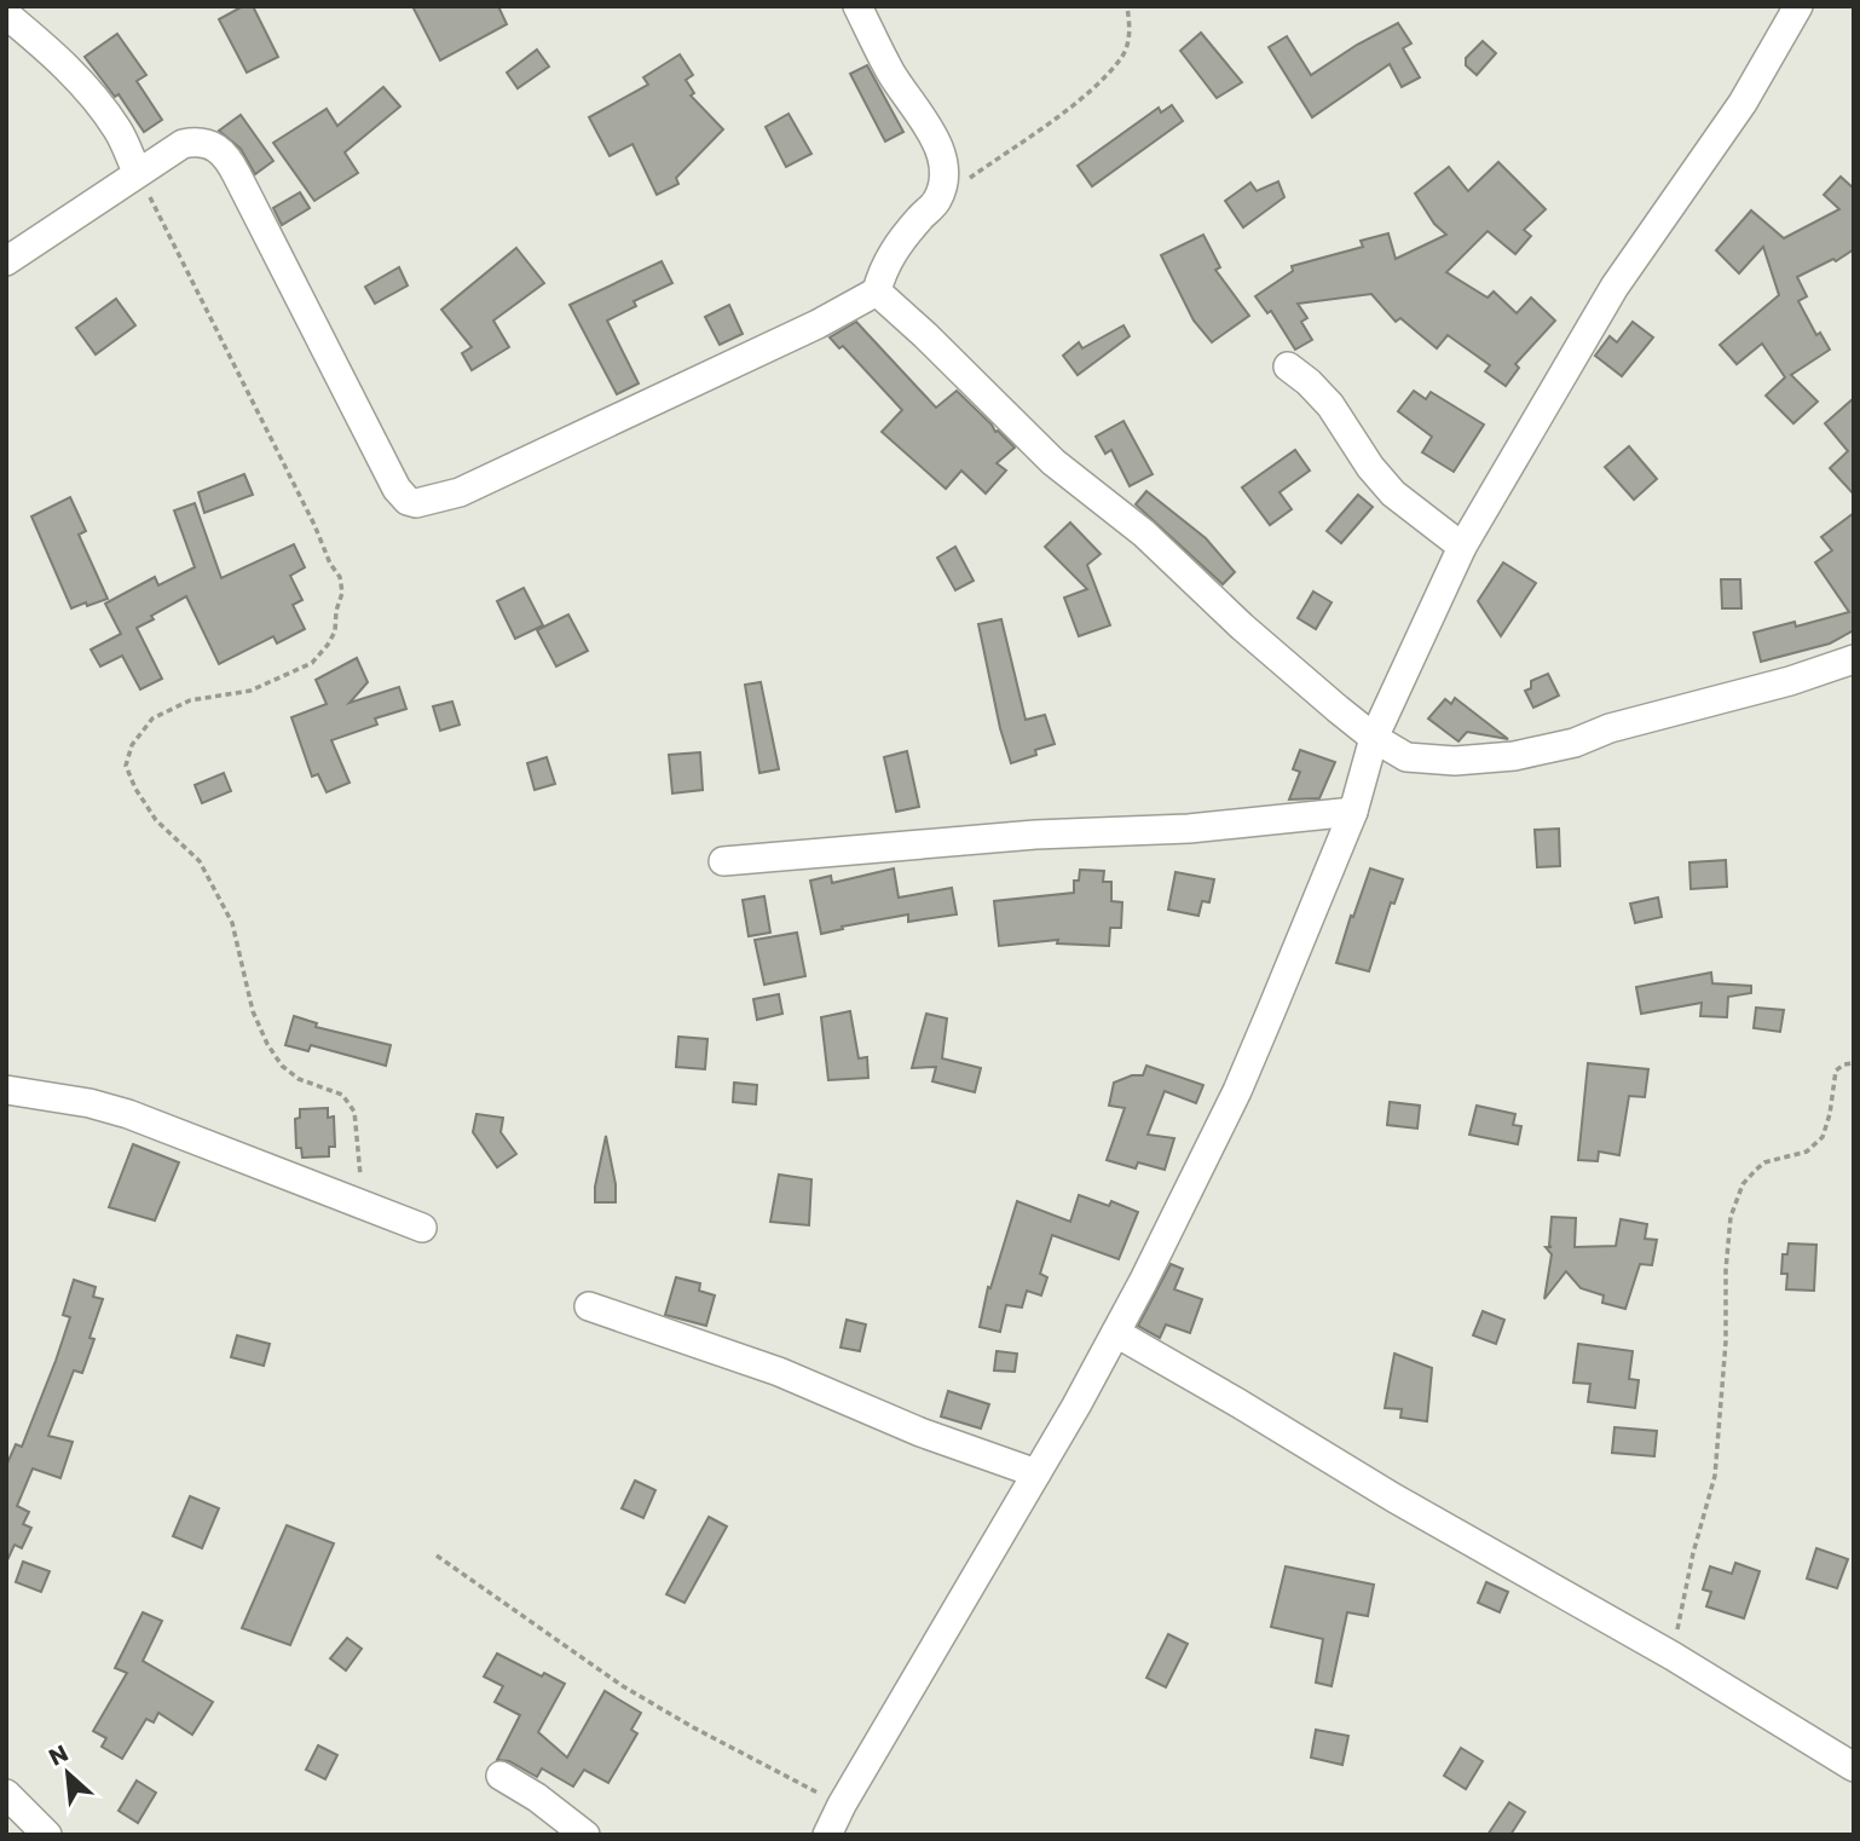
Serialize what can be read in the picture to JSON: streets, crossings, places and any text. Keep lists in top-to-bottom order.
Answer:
{
  "north": "top left"
}
